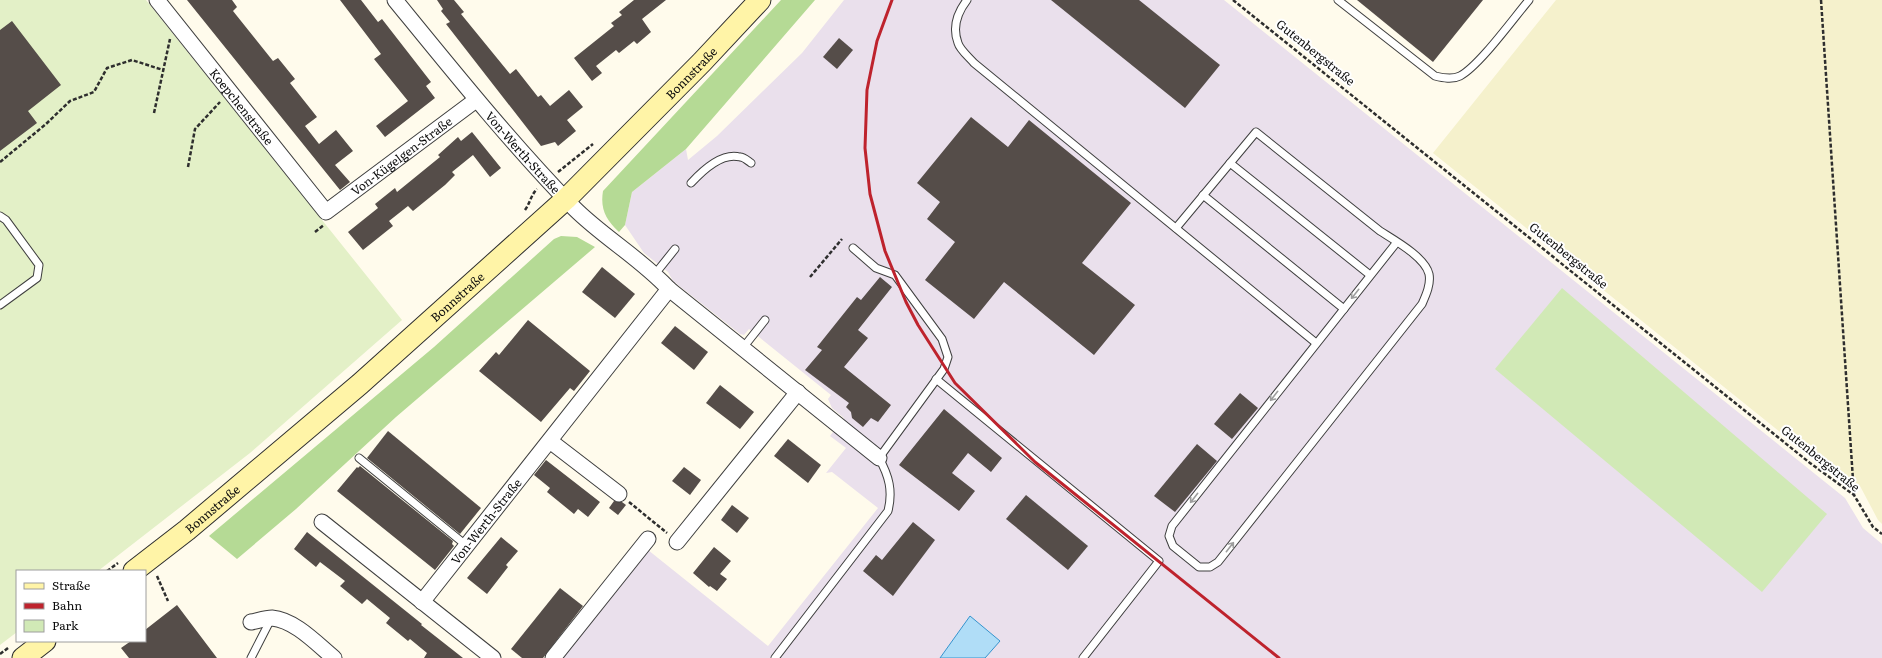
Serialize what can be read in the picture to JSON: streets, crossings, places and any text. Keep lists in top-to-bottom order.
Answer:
{
  "streets": {
    "main road": ["Bonnstraße"],
    "street": ["Koepchenstraße", "Von-Werth-Straße", "Von-Kügelgen-Straße"],
    "path": ["Gutenbergstraße"]
  },
  "crossings": [
    ["Bonnstraße", "Von-Werth-Straße"],
    ["Koepchenstraße", "Von-Kügelgen-Straße"],
    ["Von-Werth-Straße", "Von-Kügelgen-Straße"]
  ],
  "legend": ["Straße", "Bahn", "Park"]
}
